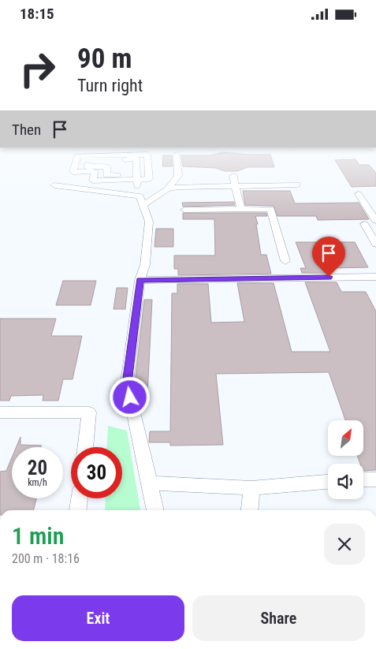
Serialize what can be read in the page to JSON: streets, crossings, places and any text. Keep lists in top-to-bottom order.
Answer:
{
  "north": "top right",
  "page": {
    "status": "18:15",
    "turn": ["90 m", "Turn right"],
    "then": "Then",
    "speed": "20 km/h",
    "limit": "30",
    "heading": ["1 min", "200 m · 18:16"],
    "buttons": ["Exit", "Share"]
  }
}
